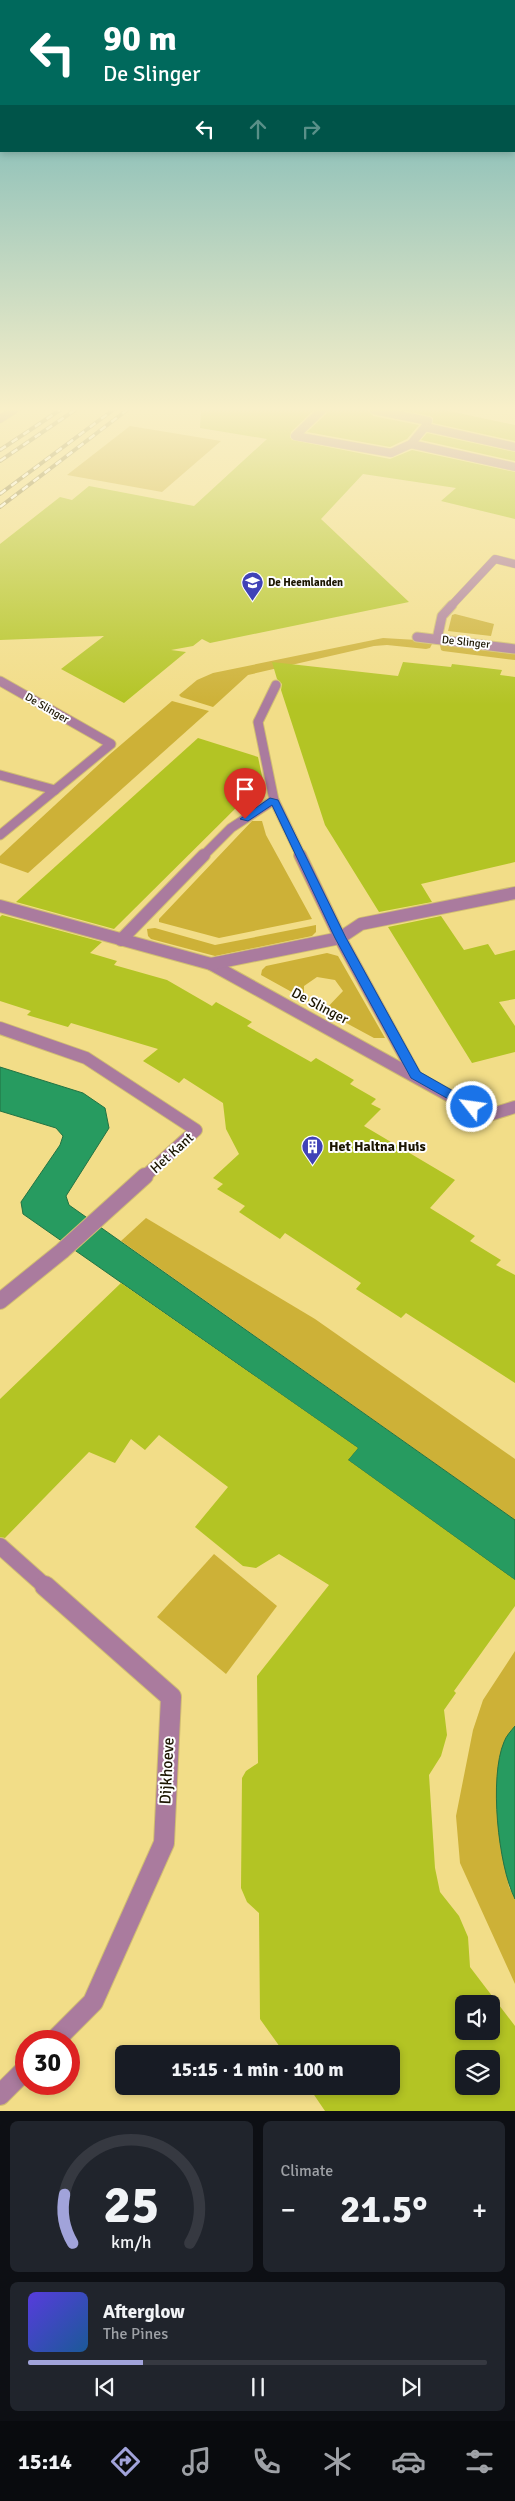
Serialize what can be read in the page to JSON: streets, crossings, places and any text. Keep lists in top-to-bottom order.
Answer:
{
  "streets": {
    "street": ["De Slinger", "Het Kant", "Dijkhoeve"]
  },
  "places": {
    "school or university": ["De Heemlanden"],
    "building": ["Het Haltna Huis"]
  },
  "page": {
    "turn": ["90 m", "De Slinger"],
    "limit": "30",
    "trip": "15:15 · 1 min · 100 m",
    "tile": "Climate",
    "heat": ["−", "21.5°", "+"],
    "song": ["Afterglow", "The Pines"],
    "tabs": "15:14",
    "gauge": ["25", "km/h"]
  }
}
